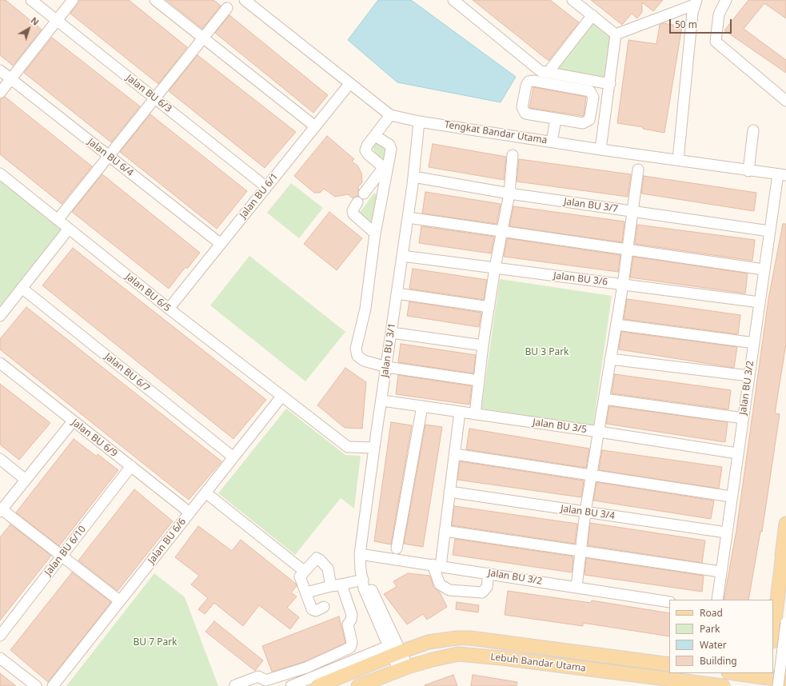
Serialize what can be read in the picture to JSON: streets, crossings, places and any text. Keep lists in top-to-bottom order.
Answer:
{
  "streets": {
    "main road": ["Lebuh Bandar Utama"],
    "street": [
      "Jalan BU 6/3",
      "Tengkat Bandar Utama",
      "Jalan BU 6/4",
      "Jalan BU 6/1",
      "Jalan BU 3/7",
      "Jalan BU 3/6",
      "Jalan BU 6/5",
      "Jalan BU 3/1",
      "Jalan BU 6/7",
      "Jalan BU 3/2",
      "Jalan BU 3/5",
      "Jalan BU 6/9",
      "Jalan BU 3/4",
      "Jalan BU 6/6",
      "Jalan BU 6/10"
    ]
  },
  "crossings": [
    ["Jalan BU 6/3", "Jalan BU 6/1"],
    ["Tengkat Bandar Utama", "Jalan BU 6/1"],
    ["Tengkat Bandar Utama", "Jalan BU 3/1"],
    ["Tengkat Bandar Utama", "Jalan BU 3/2"],
    ["Jalan BU 6/4", "Jalan BU 6/1"],
    ["Jalan BU 6/1", "Jalan BU 6/5"],
    ["Jalan BU 3/7", "Jalan BU 3/1"],
    ["Jalan BU 3/7", "Jalan BU 3/2"],
    ["Jalan BU 3/6", "Jalan BU 3/1"],
    ["Jalan BU 3/6", "Jalan BU 3/2"],
    ["Jalan BU 6/5", "Jalan BU 3/1"],
    ["Jalan BU 6/5", "Jalan BU 6/6"],
    ["Jalan BU 3/1", "Jalan BU 3/2"],
    ["Jalan BU 3/1", "Jalan BU 3/5"],
    ["Jalan BU 3/1", "Lebuh Bandar Utama"],
    ["Jalan BU 6/7", "Jalan BU 6/6"],
    ["Jalan BU 3/2", "Jalan BU 3/5"],
    ["Jalan BU 3/2", "Jalan BU 3/4"],
    ["Jalan BU 6/9", "Jalan BU 6/6"],
    ["Jalan BU 6/9", "Jalan BU 6/10"]
  ],
  "parks": ["BU 3 Park", "BU 7 Park"],
  "legend": [
    "Road",
    "Park",
    "Water",
    "Building"
  ],
  "scale_bar": "50 m",
  "north": "top right"
}
